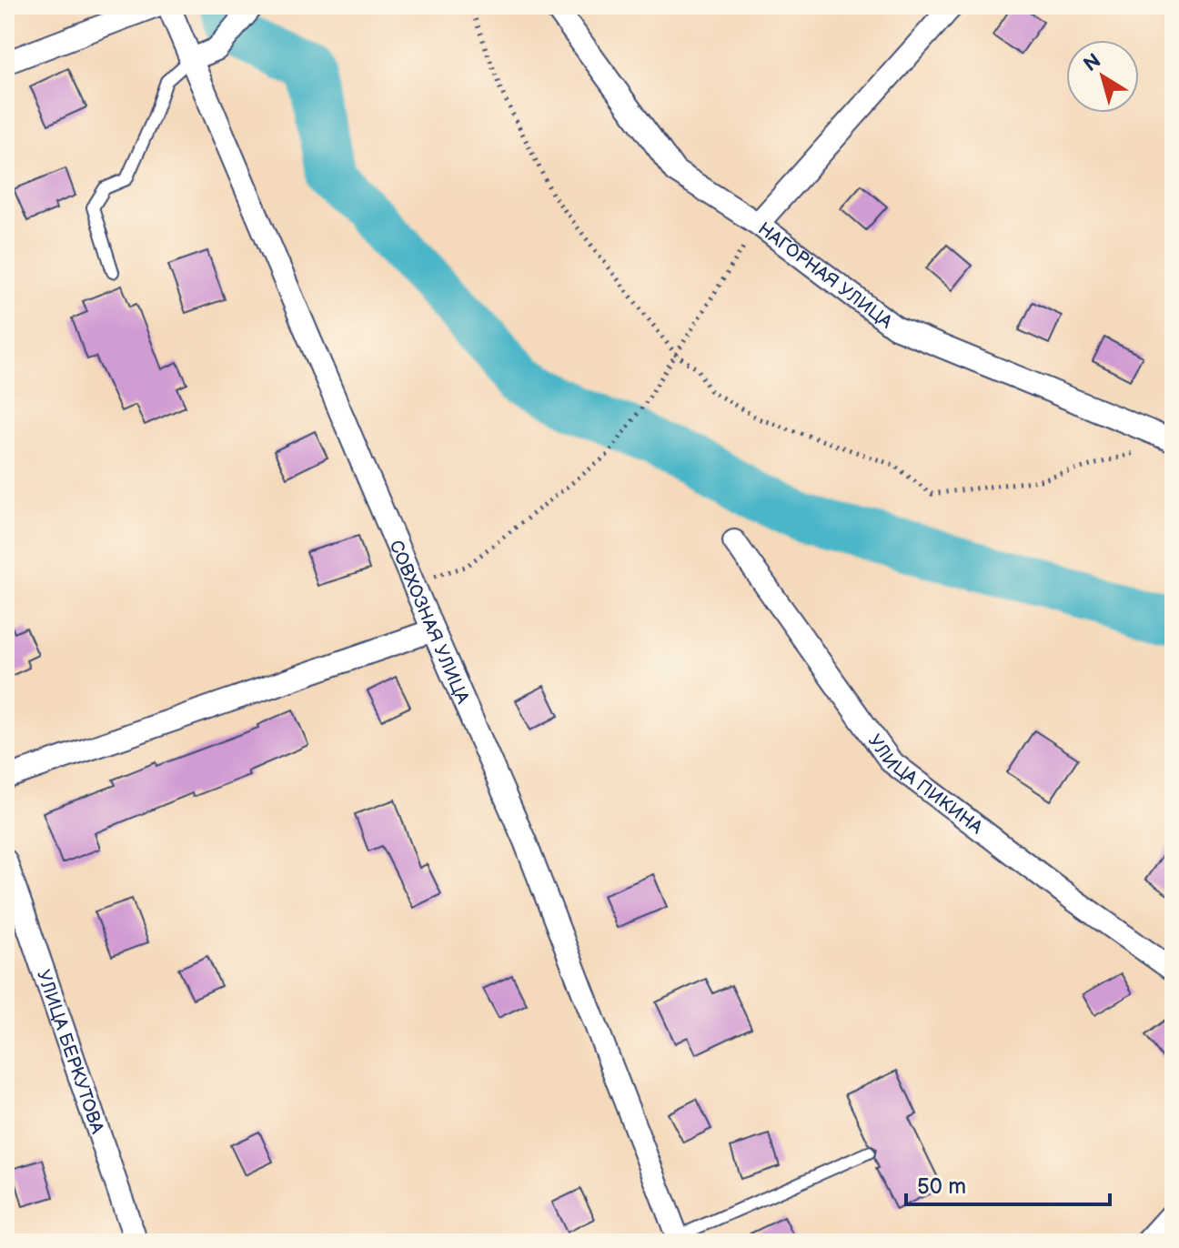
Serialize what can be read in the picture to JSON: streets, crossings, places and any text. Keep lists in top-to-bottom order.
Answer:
{
  "streets": {
    "street": [
      "НАГОРНАЯ УЛИЦА",
      "СОВХОЗНАЯ УЛИЦА",
      "УЛИЦА ПИКИНА",
      "УЛИЦА БЕРКУТОВА"
    ]
  },
  "scale_bar": "50 m",
  "north": "top left"
}
